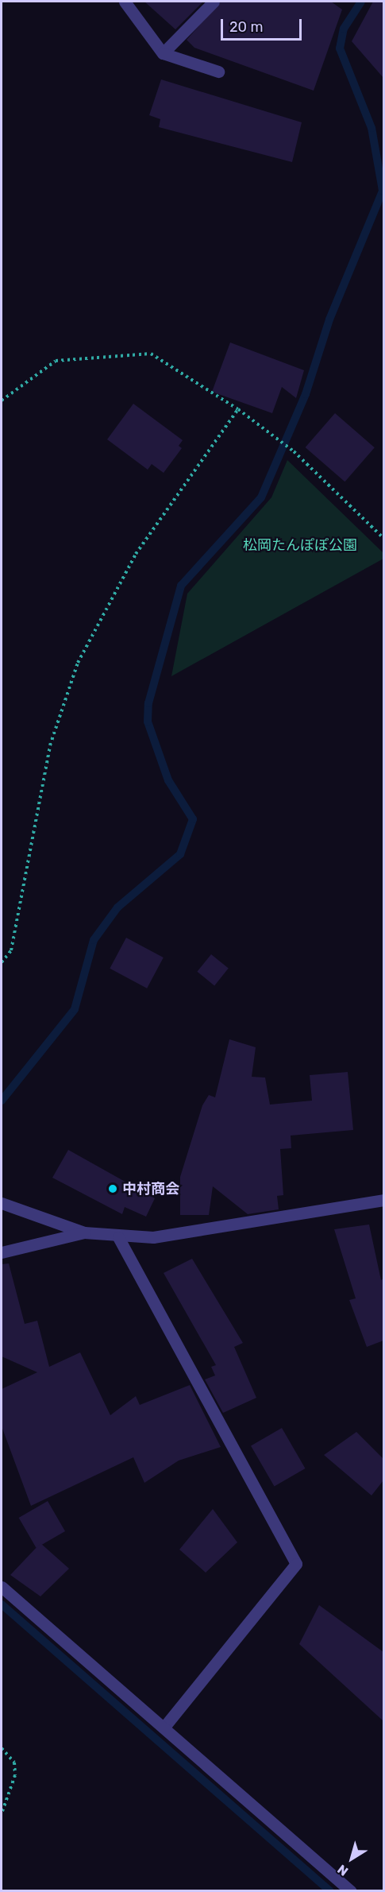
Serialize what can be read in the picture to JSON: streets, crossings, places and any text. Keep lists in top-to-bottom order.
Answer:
{
  "parks": ["松岡たんぽぽ公園"],
  "places": ["中村商会"],
  "scale_bar": "20 m",
  "north": "bottom left"
}
